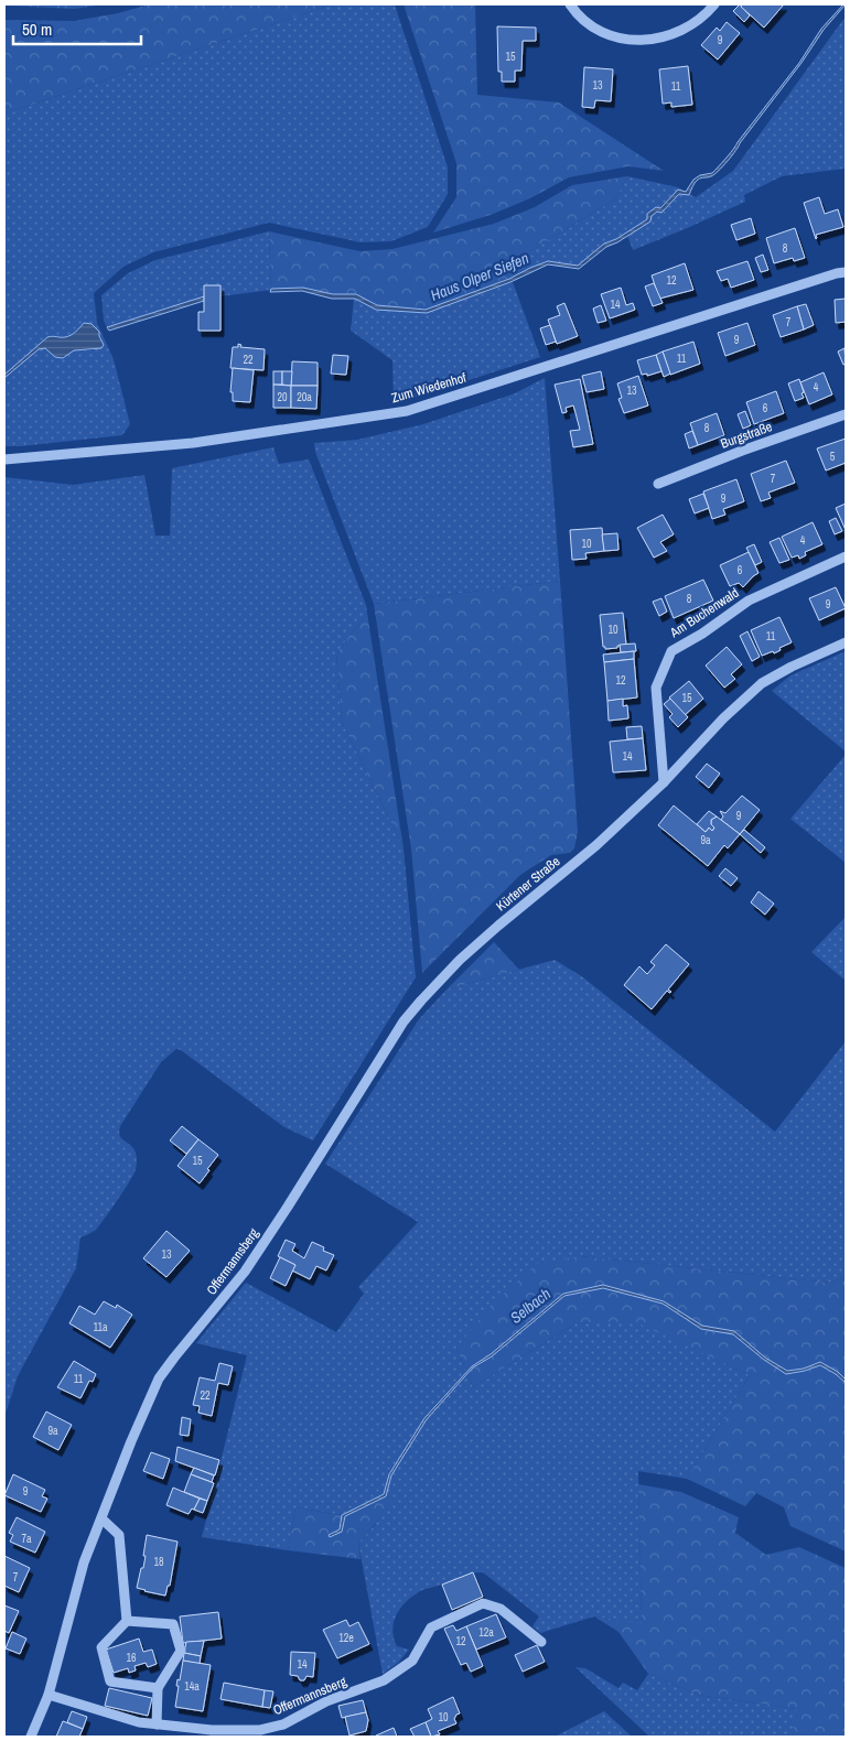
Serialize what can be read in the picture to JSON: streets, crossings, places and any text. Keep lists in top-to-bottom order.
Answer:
{
  "streets": {
    "street": [
      "Zum Wiedenhof",
      "Burgstraße",
      "Am Buchenwald",
      "Kürtener Straße",
      "Offermannsberg"
    ]
  },
  "crossings": [
    ["Am Buchenwald", "Kürtener Straße"],
    ["Kürtener Straße", "Offermannsberg"]
  ],
  "water": ["Haus Olper Siefen", "Selbach"],
  "house_numbers": [
    "9",
    "15",
    "13",
    "11",
    "8",
    "12",
    "14",
    "7",
    "9",
    "11",
    "22",
    "4",
    "13",
    "20",
    "20a",
    "6",
    "8",
    "5",
    "7",
    "9",
    "4",
    "10",
    "6",
    "8",
    "9",
    "10",
    "11",
    "12",
    "15",
    "14",
    "9",
    "9a",
    "15",
    "13",
    "11a",
    "11",
    "22",
    "9a",
    "9",
    "7a",
    "18",
    "7",
    "12a",
    "12e",
    "12",
    "16",
    "14",
    "14a",
    "10"
  ],
  "scale_bar": "50 m"
}
